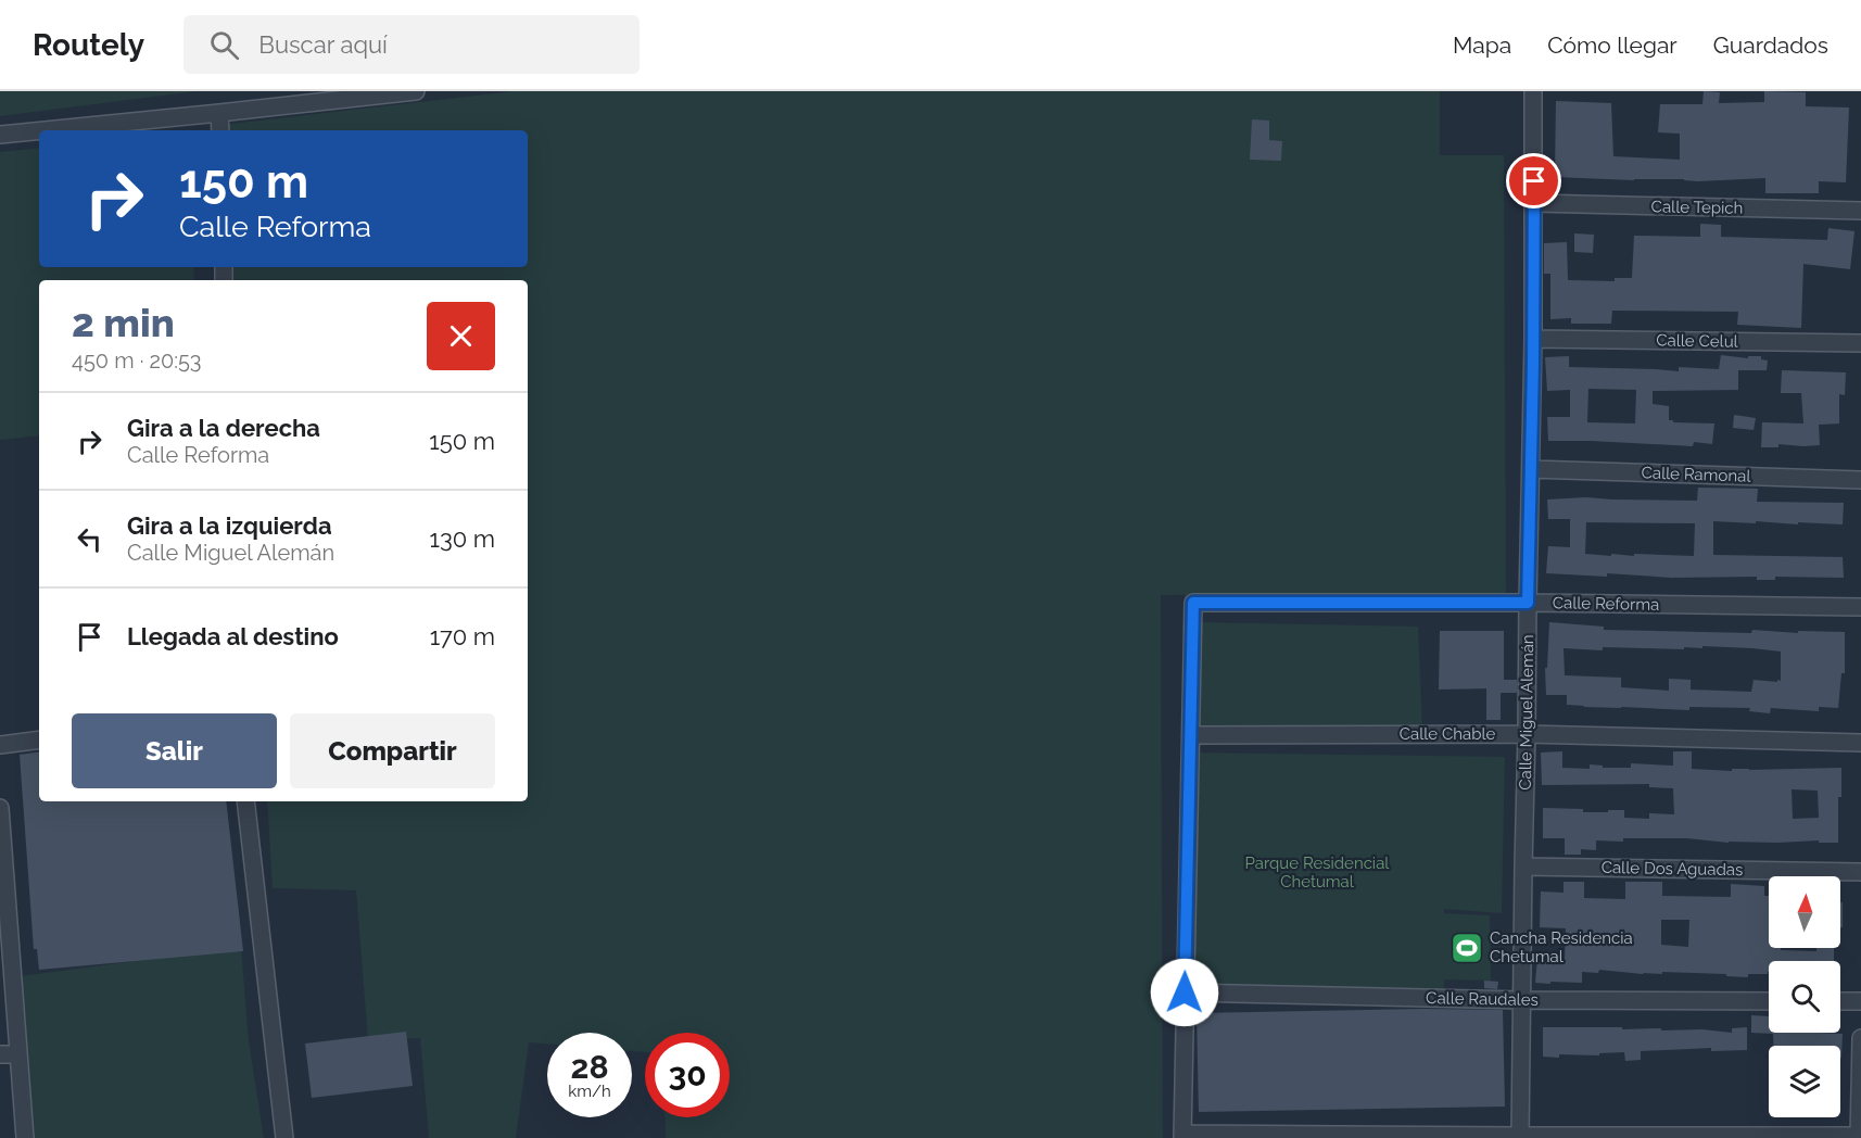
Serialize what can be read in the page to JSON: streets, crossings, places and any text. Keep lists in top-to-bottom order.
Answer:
{
  "streets": {
    "street": [
      "Calle Tepich",
      "Calle Celul",
      "Calle Ramonal",
      "Calle Reforma",
      "Calle Miguel Alemán",
      "Calle Chable",
      "Calle Dos Aguadas",
      "Calle Raudales"
    ]
  },
  "crossings": [
    ["Calle Tepich", "Calle Miguel Alemán"],
    ["Calle Celul", "Calle Miguel Alemán"],
    ["Calle Ramonal", "Calle Miguel Alemán"],
    ["Calle Reforma", "Calle Miguel Alemán"],
    ["Calle Reforma", "Calle Chable"],
    ["Calle Miguel Alemán", "Calle Chable"],
    ["Calle Miguel Alemán", "Calle Dos Aguadas"],
    ["Calle Miguel Alemán", "Calle Raudales"]
  ],
  "parks": ["Parque Residencial Chetumal"],
  "places": {
    "sports": ["Cancha Residencia Chetumal"]
  },
  "north": "top",
  "page": {
    "header": "Routely",
    "search": "Buscar aquí",
    "nav": ["Mapa", "Cómo llegar", "Guardados"],
    "turn": ["150 m", "Calle Reforma"],
    "heading": ["2 min", "450 m · 20:53"],
    "list": [
      {
        "name": "Gira a la derecha",
        "note": "Calle Reforma",
        "value": "150 m"
      },
      {
        "name": "Gira a la izquierda",
        "note": "Calle Miguel Alemán",
        "value": "130 m"
      },
      {
        "name": "Llegada al destino",
        "value": "170 m"
      }
    ],
    "buttons": ["Salir", "Compartir"],
    "speed": "28 km/h",
    "limit": "30"
  }
}
